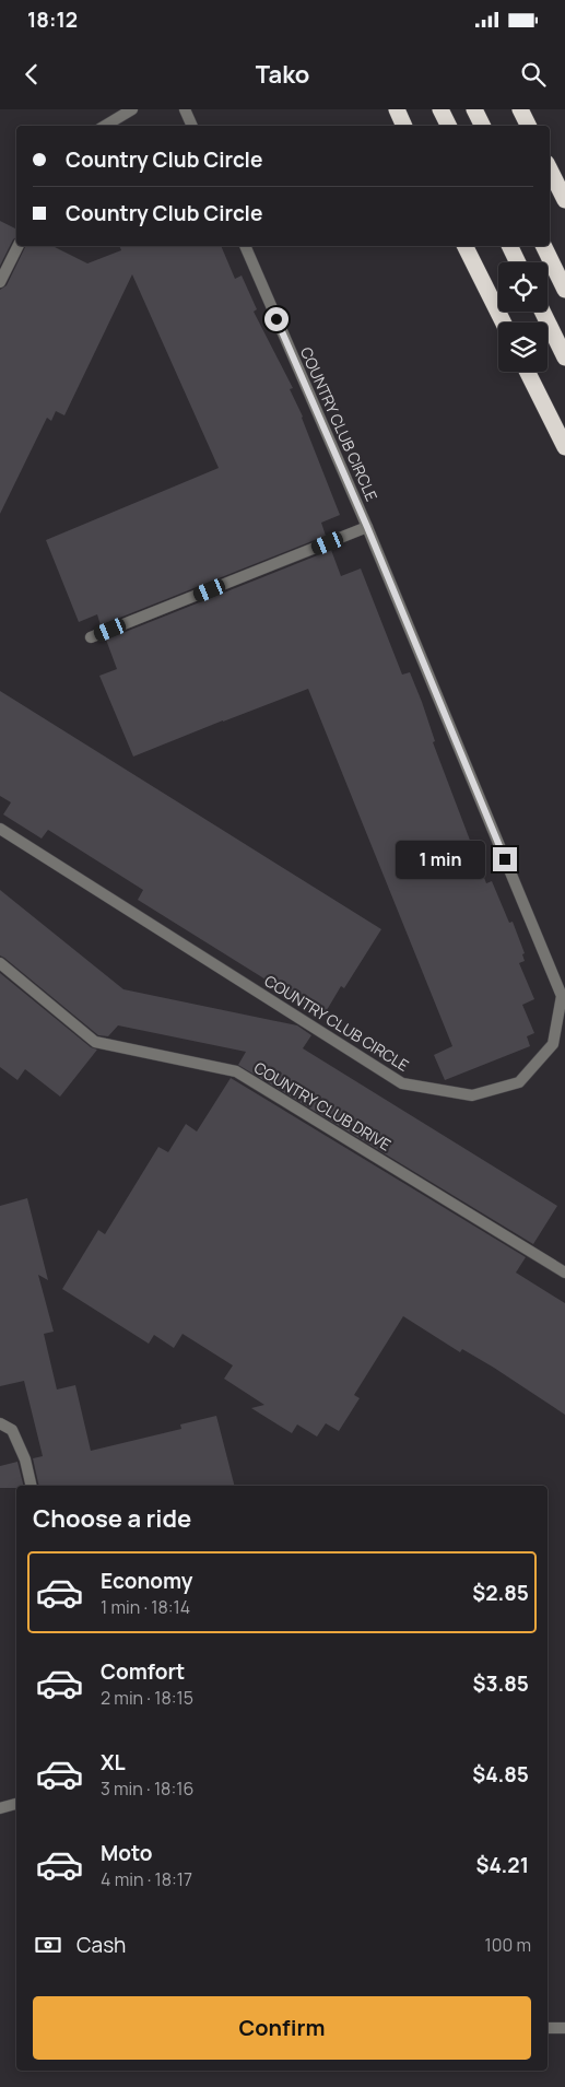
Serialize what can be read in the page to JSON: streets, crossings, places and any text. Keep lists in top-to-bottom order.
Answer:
{
  "streets": {
    "street": ["COUNTRY CLUB CIRCLE", "COUNTRY CLUB DRIVE"]
  },
  "page": {
    "status": "18:12",
    "header": "Tako",
    "banner": ["Country Club Circle", "Country Club Circle"],
    "bubble": "1 min",
    "heading": "Choose a ride",
    "list": [
      {
        "name": "Economy",
        "note": "1 min · 18:14",
        "value": "$2.85"
      },
      {
        "name": "Comfort",
        "note": "2 min · 18:15",
        "value": "$3.85"
      },
      {
        "name": "XL",
        "note": "3 min · 18:16",
        "value": "$4.85"
      },
      {
        "name": "Moto",
        "note": "4 min · 18:17",
        "value": "$4.21"
      }
    ],
    "pay": ["Cash", "100 m"],
    "buttons": "Confirm"
  }
}
